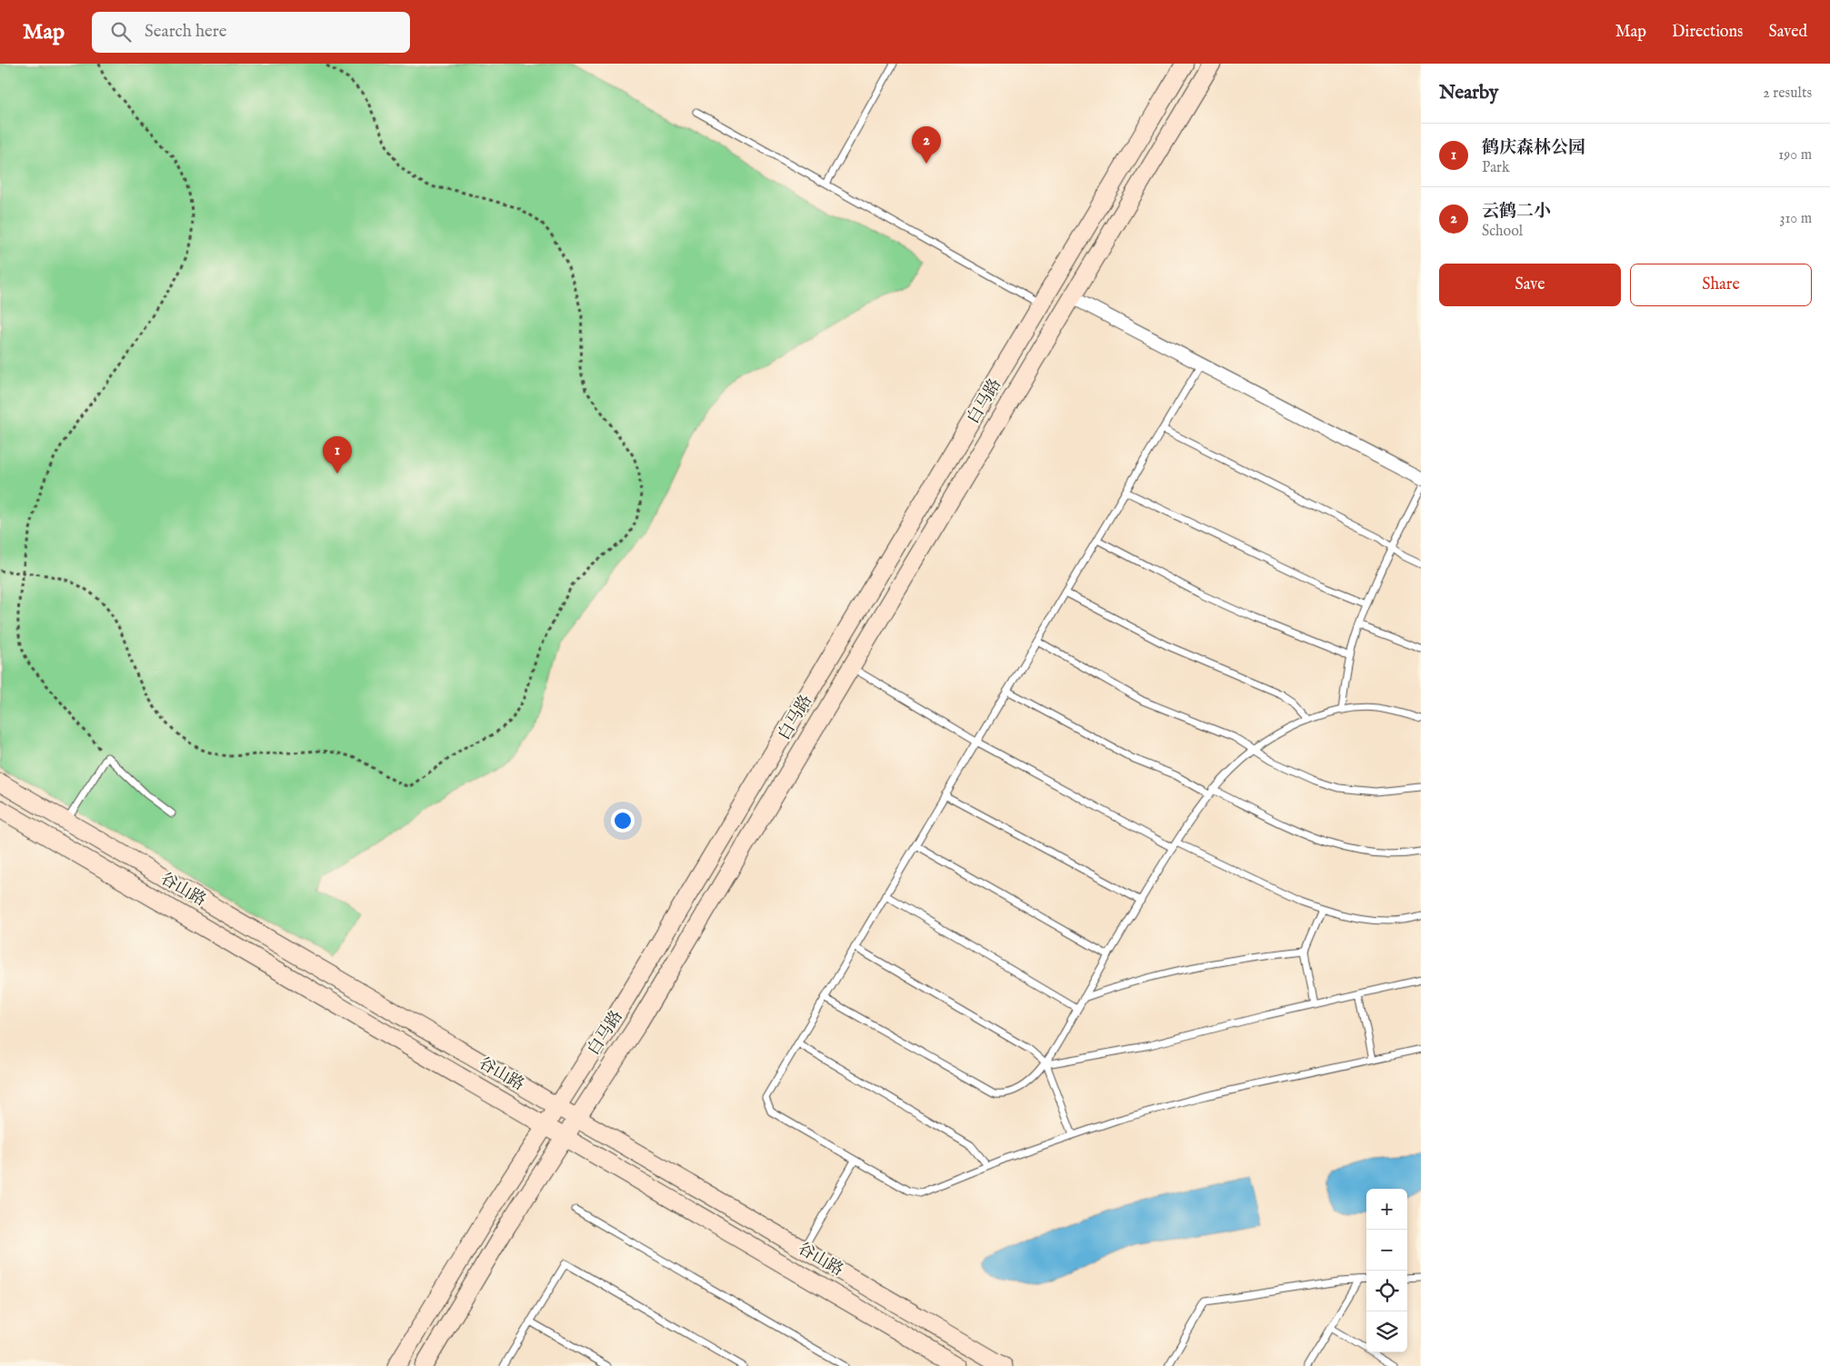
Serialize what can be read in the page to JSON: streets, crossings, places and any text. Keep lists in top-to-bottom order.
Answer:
{
  "streets": {
    "street": ["白马路", "谷山路"]
  },
  "crossings": [
    ["白马路", "谷山路"]
  ],
  "page": {
    "header": "Map",
    "search": "Search here",
    "nav": ["Map", "Directions", "Saved"],
    "heading": ["Nearby", "2 results"],
    "list": [
      {
        "mark": "1",
        "name": "鹤庆森林公园",
        "note": "Park",
        "value": "190 m"
      },
      {
        "mark": "2",
        "name": "云鹤二小",
        "note": "School",
        "value": "310 m"
      }
    ],
    "pins": ["2", "1"],
    "buttons": ["Save", "Share"],
    "map_buttons": ["+", "−"]
  }
}
